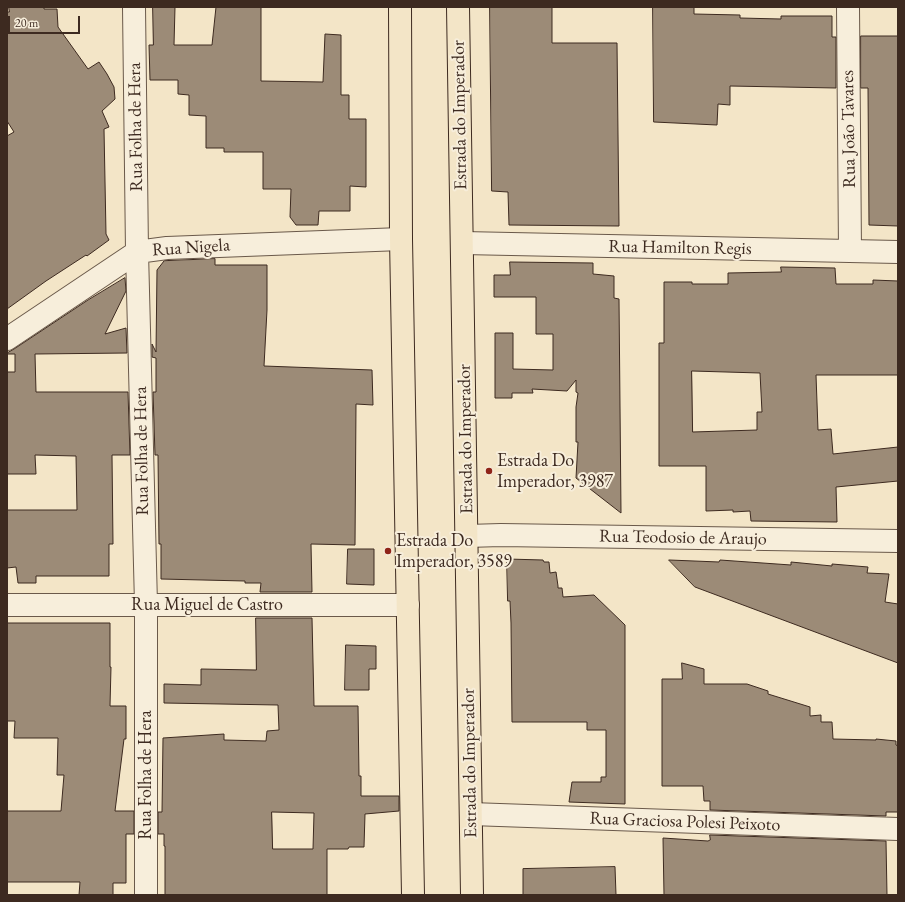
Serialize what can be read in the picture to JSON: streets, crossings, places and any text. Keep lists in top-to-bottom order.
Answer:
{
  "streets": {
    "main road": ["Estrada do Imperador"],
    "street": [
      "Rua Folha de Hera",
      "Rua João Tavares",
      "Rua Nigela",
      "Rua Hamilton Regis",
      "Rua Teodosio de Araujo",
      "Rua Miguel de Castro",
      "Rua Graciosa Polesi Peixoto"
    ]
  },
  "crossings": [
    ["Estrada do Imperador", "Rua Hamilton Regis"],
    ["Estrada do Imperador", "Rua Teodosio de Araujo"],
    ["Estrada do Imperador", "Rua Graciosa Polesi Peixoto"],
    ["Rua Folha de Hera", "Rua Nigela"],
    ["Rua Folha de Hera", "Rua Miguel de Castro"],
    ["Rua João Tavares", "Rua Hamilton Regis"]
  ],
  "places": ["Estrada Do Imperador, 3987", "Estrada Do Imperador, 3589"],
  "scale_bar": "20 m"
}
